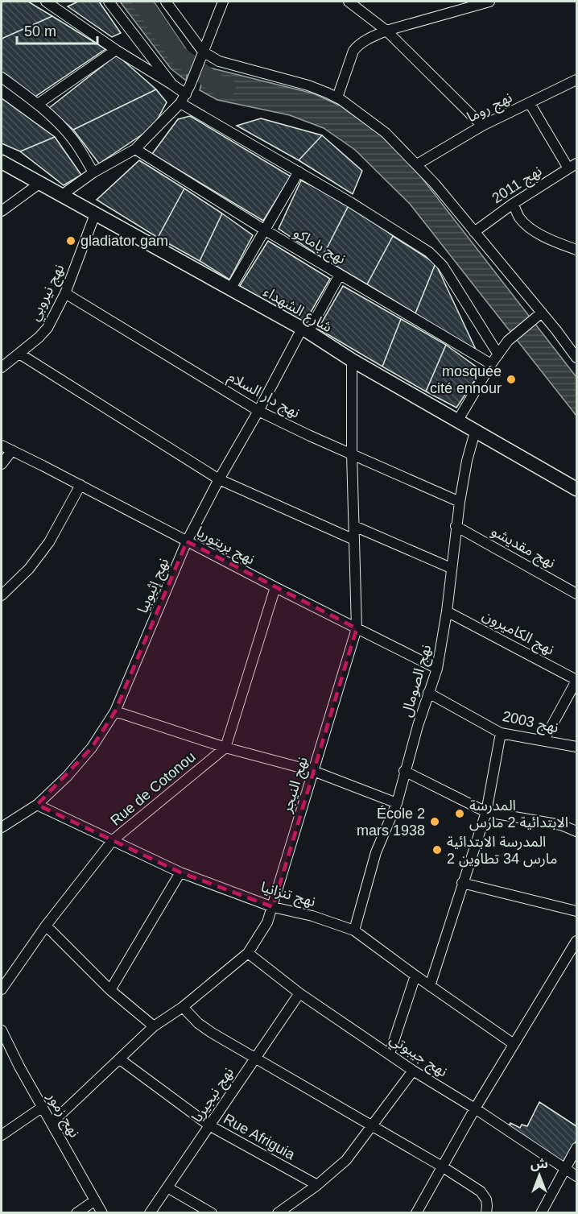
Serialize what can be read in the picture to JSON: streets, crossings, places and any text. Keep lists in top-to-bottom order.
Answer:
{
  "streets": {
    "main road": ["شارع الشهداء"],
    "street": [
      "نهج روما",
      "نهج 2011",
      "نهج باماكو",
      "نهج نيروبي",
      "نهج دار السلام",
      "نهج بريتوريا",
      "نهج مقديشو",
      "نهج إثيوبيا",
      "نهج الكاميرون",
      "نهج الصومال",
      "نهج 2003",
      "نهج النيجر",
      "Rue de Cotonou",
      "نهج تنزانيا",
      "نهج جيبوتي",
      "نهج نيجيريا",
      "نهج زمور",
      "Rue Afriguia"
    ]
  },
  "crossings": [
    ["نهج باماكو", "نهج إثيوبيا"],
    ["نهج نيروبي", "شارع الشهداء"],
    ["نهج نيروبي", "نهج دار السلام"],
    ["شارع الشهداء", "نهج إثيوبيا"],
    ["شارع الشهداء", "نهج الصومال"],
    ["شارع الشهداء", "نهج النيجر"],
    ["نهج دار السلام", "نهج إثيوبيا"],
    ["نهج دار السلام", "نهج الصومال"],
    ["نهج دار السلام", "نهج النيجر"],
    ["نهج بريتوريا", "نهج إثيوبيا"],
    ["نهج بريتوريا", "نهج الصومال"],
    ["نهج بريتوريا", "نهج النيجر"],
    ["نهج مقديشو", "نهج الصومال"],
    ["نهج إثيوبيا", "نهج تنزانيا"],
    ["نهج الكاميرون", "نهج الصومال"],
    ["نهج الصومال", "نهج 2003"],
    ["نهج الصومال", "نهج تنزانيا"],
    ["نهج النيجر", "نهج تنزانيا"],
    ["نهج النيجر", "نهج جيبوتي"],
    ["نهج النيجر", "نهج زمور"],
    ["نهج النيجر", "Rue Afriguia"],
    ["Rue de Cotonou", "نهج تنزانيا"],
    ["نهج جيبوتي", "نهج نيجيريا"],
    ["نهج نيجيريا", "Rue Afriguia"]
  ],
  "places": [
    "gladiator gam",
    "mosquée cité ennour",
    "المدرسة الابتدائية 2 مارس",
    "École 2 mars 1938",
    "المدرسة الابتدائية 2 مارس 34 تطاوين"
  ],
  "scale_bar": "50 m",
  "north": "top"
}
